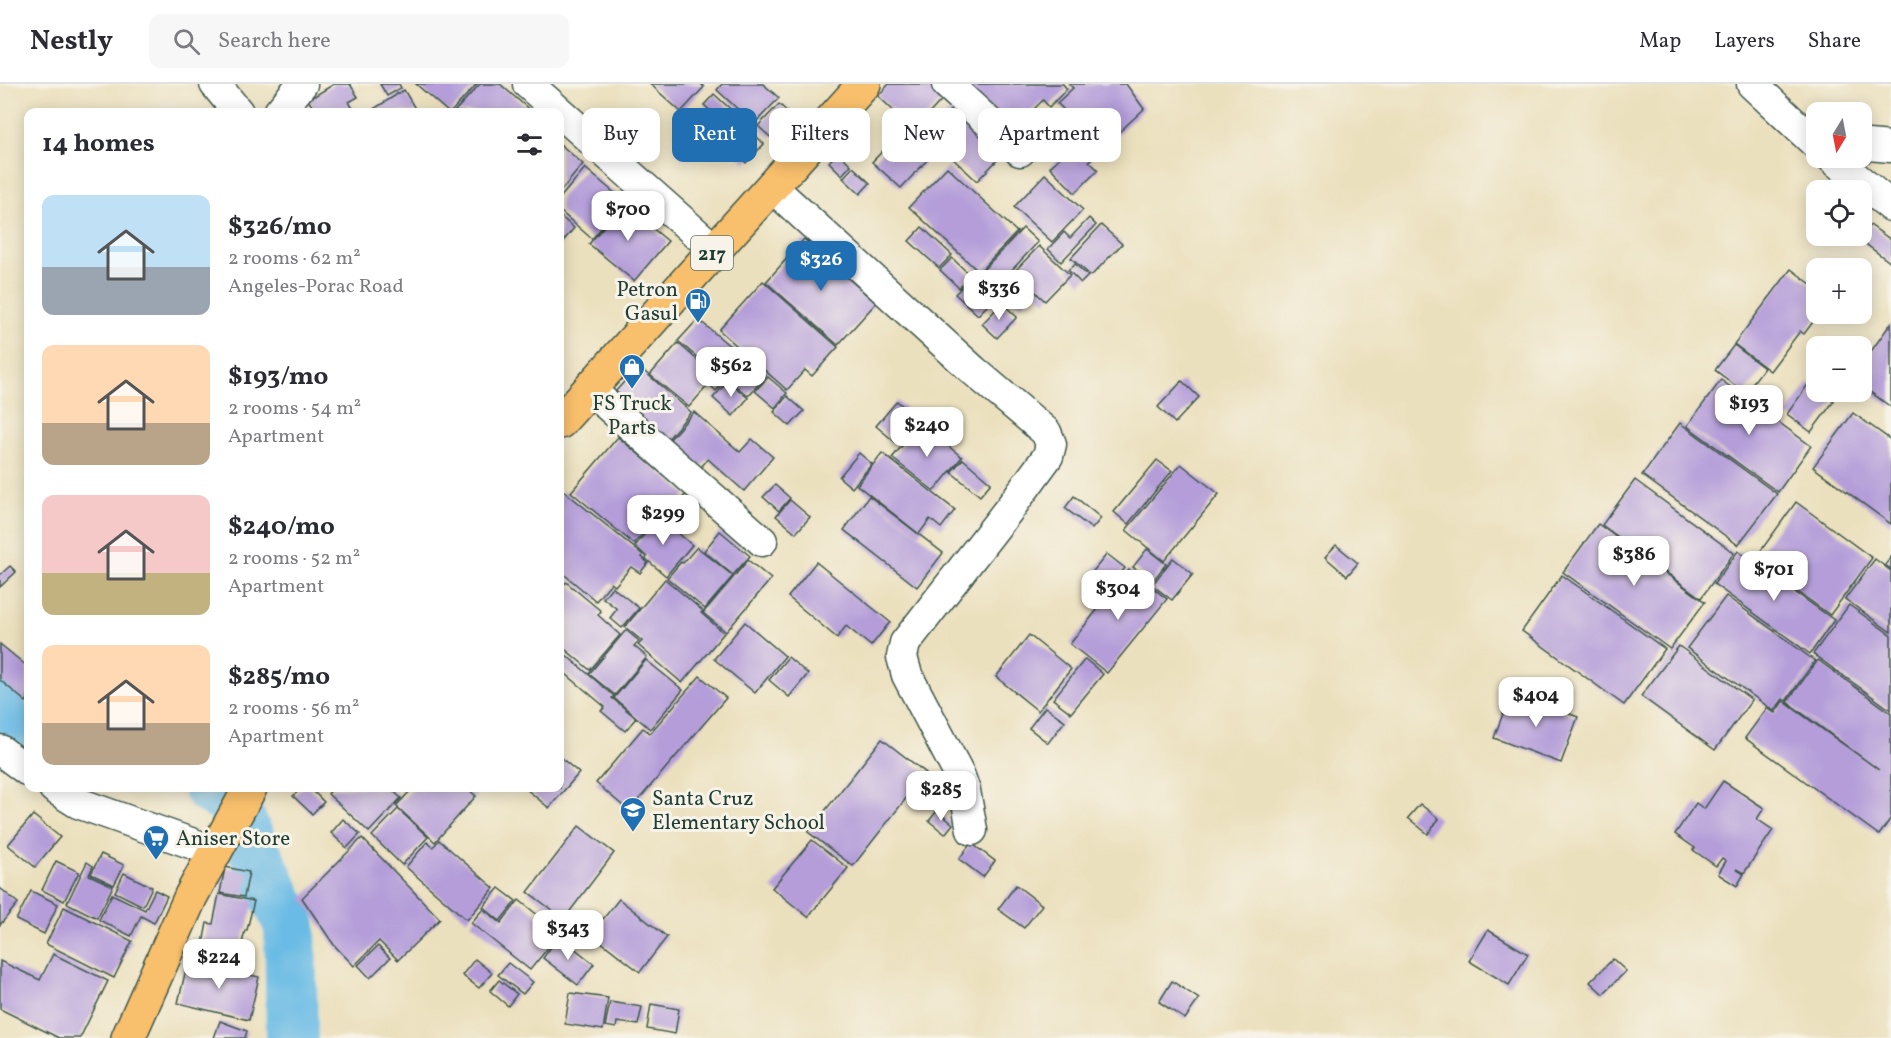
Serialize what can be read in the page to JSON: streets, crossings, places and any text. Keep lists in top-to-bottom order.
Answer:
{
  "streets": {
    "main road": ["217"]
  },
  "places": {
    "fuel station": ["Petron Gasul"],
    "shop": ["FS Truck Parts"],
    "school or university": ["Santa Cruz Elementary School"],
    "supermarket": ["Aniser Store"]
  },
  "north": "bottom",
  "page": {
    "header": "Nestly",
    "search": "Search here",
    "nav": ["Map", "Layers", "Share"],
    "map_buttons": ["+", "−"],
    "chip": [
      "Buy",
      "Rent",
      "Filters",
      "New",
      "Apartment"
    ],
    "heading": "14 homes",
    "list": [
      {
        "name": "$326/mo",
        "note": "2 rooms · 62 m² · Angeles-Porac Road"
      },
      {
        "name": "$193/mo",
        "note": "2 rooms · 54 m² · Apartment"
      },
      {
        "name": "$240/mo",
        "note": "2 rooms · 52 m² · Apartment"
      },
      {
        "name": "$285/mo",
        "note": "2 rooms · 56 m² · Apartment"
      }
    ],
    "price": [
      "$700",
      "$326",
      "$336",
      "$562",
      "$193",
      "$240",
      "$299",
      "$386",
      "$701",
      "$304",
      "$404",
      "$285",
      "$343",
      "$224"
    ]
  }
}
